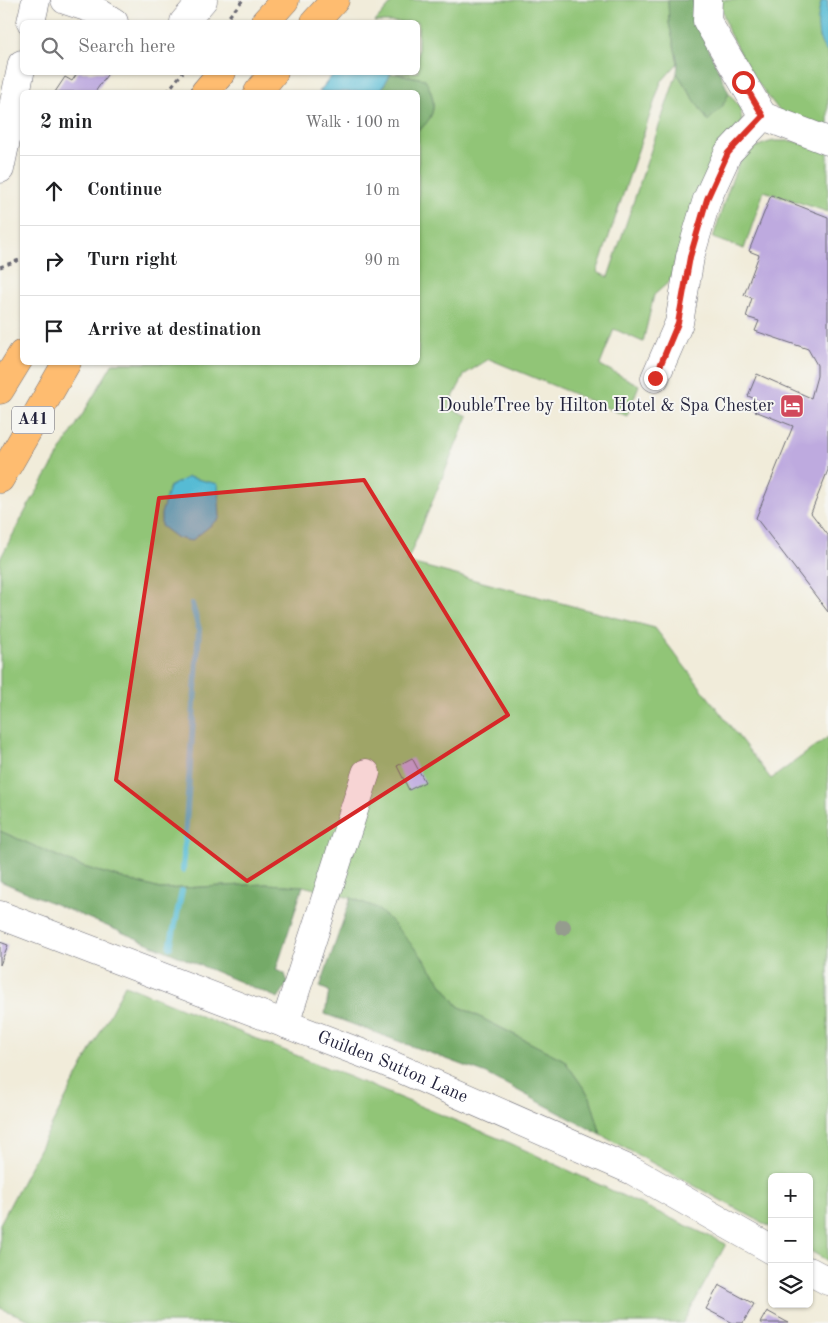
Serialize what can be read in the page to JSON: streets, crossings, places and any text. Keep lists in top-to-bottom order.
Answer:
{
  "streets": {
    "highway": ["A41"],
    "street": ["Guilden Sutton Lane"]
  },
  "places": {
    "hotel": ["DoubleTree by Hilton Hotel & Spa Chester"]
  },
  "page": {
    "search": "Search here",
    "heading": ["2 min", "Walk · 100 m"],
    "list": [
      ["Continue", "10 m"],
      ["Turn right", "90 m"],
      "Arrive at destination"
    ],
    "map_buttons": ["+", "−"]
  }
}
